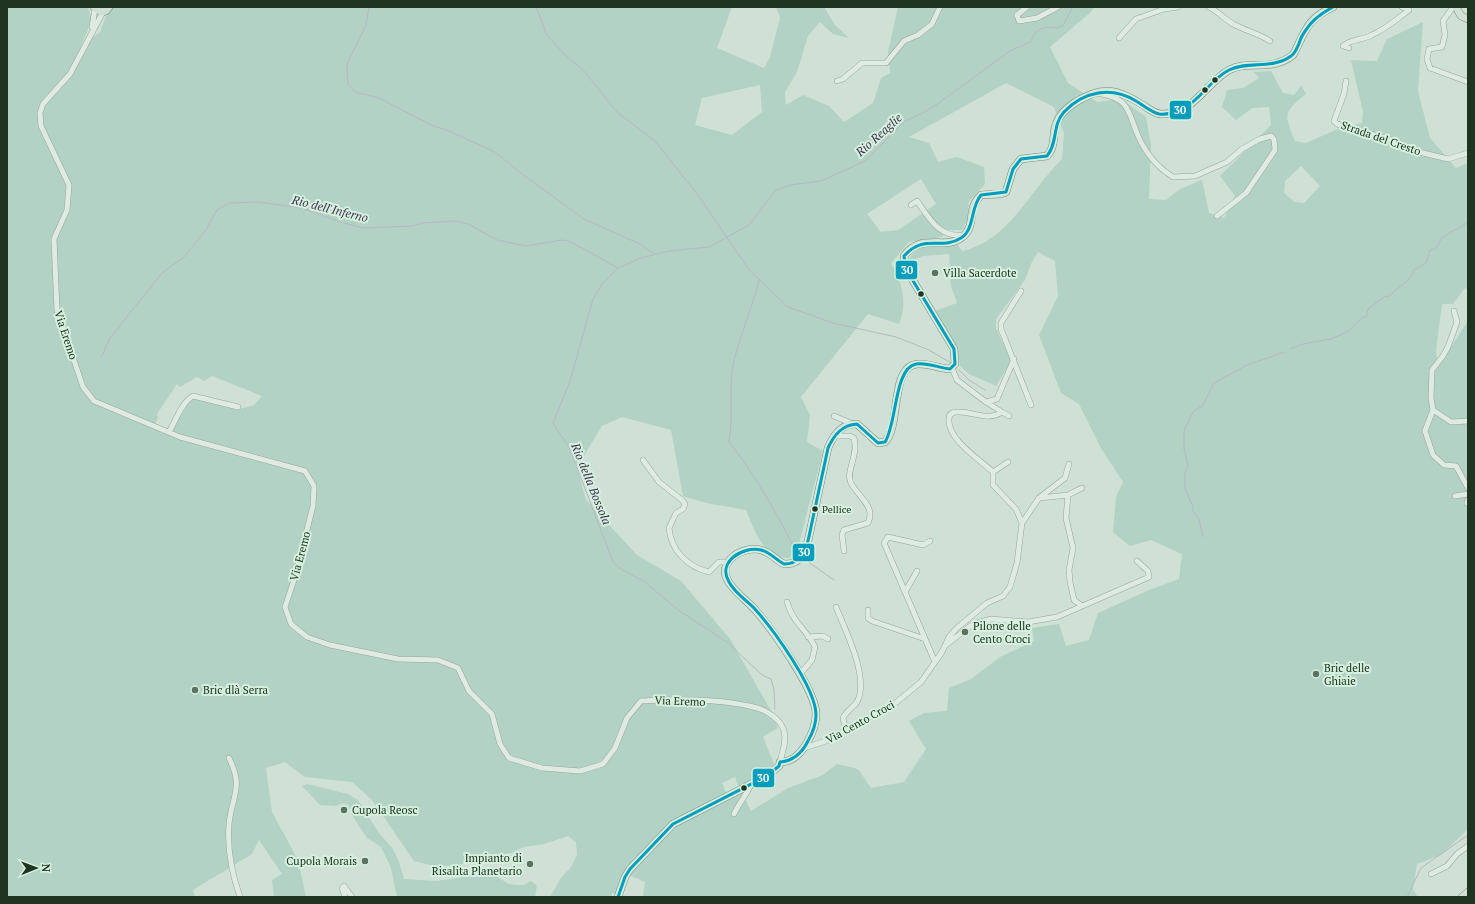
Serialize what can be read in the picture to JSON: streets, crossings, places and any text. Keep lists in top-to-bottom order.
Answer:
{
  "streets": {
    "street": ["Strada del Cresto", "Via Eremo", "Via Cento Croci"]
  },
  "water": ["Rio Reaglie", "Rio dell'Inferno", "Rio della Bossola"],
  "places": [
    "Villa Sacerdote",
    "Pellice",
    "Pilone delle Cento Croci",
    "Bric delle Ghiaie",
    "Bric dlà Serra",
    "Cupola Reosc",
    "Cupola Morais",
    "Impianto di Risalita Planetario"
  ],
  "lines": ["transit line 30"],
  "north": "right"
}
